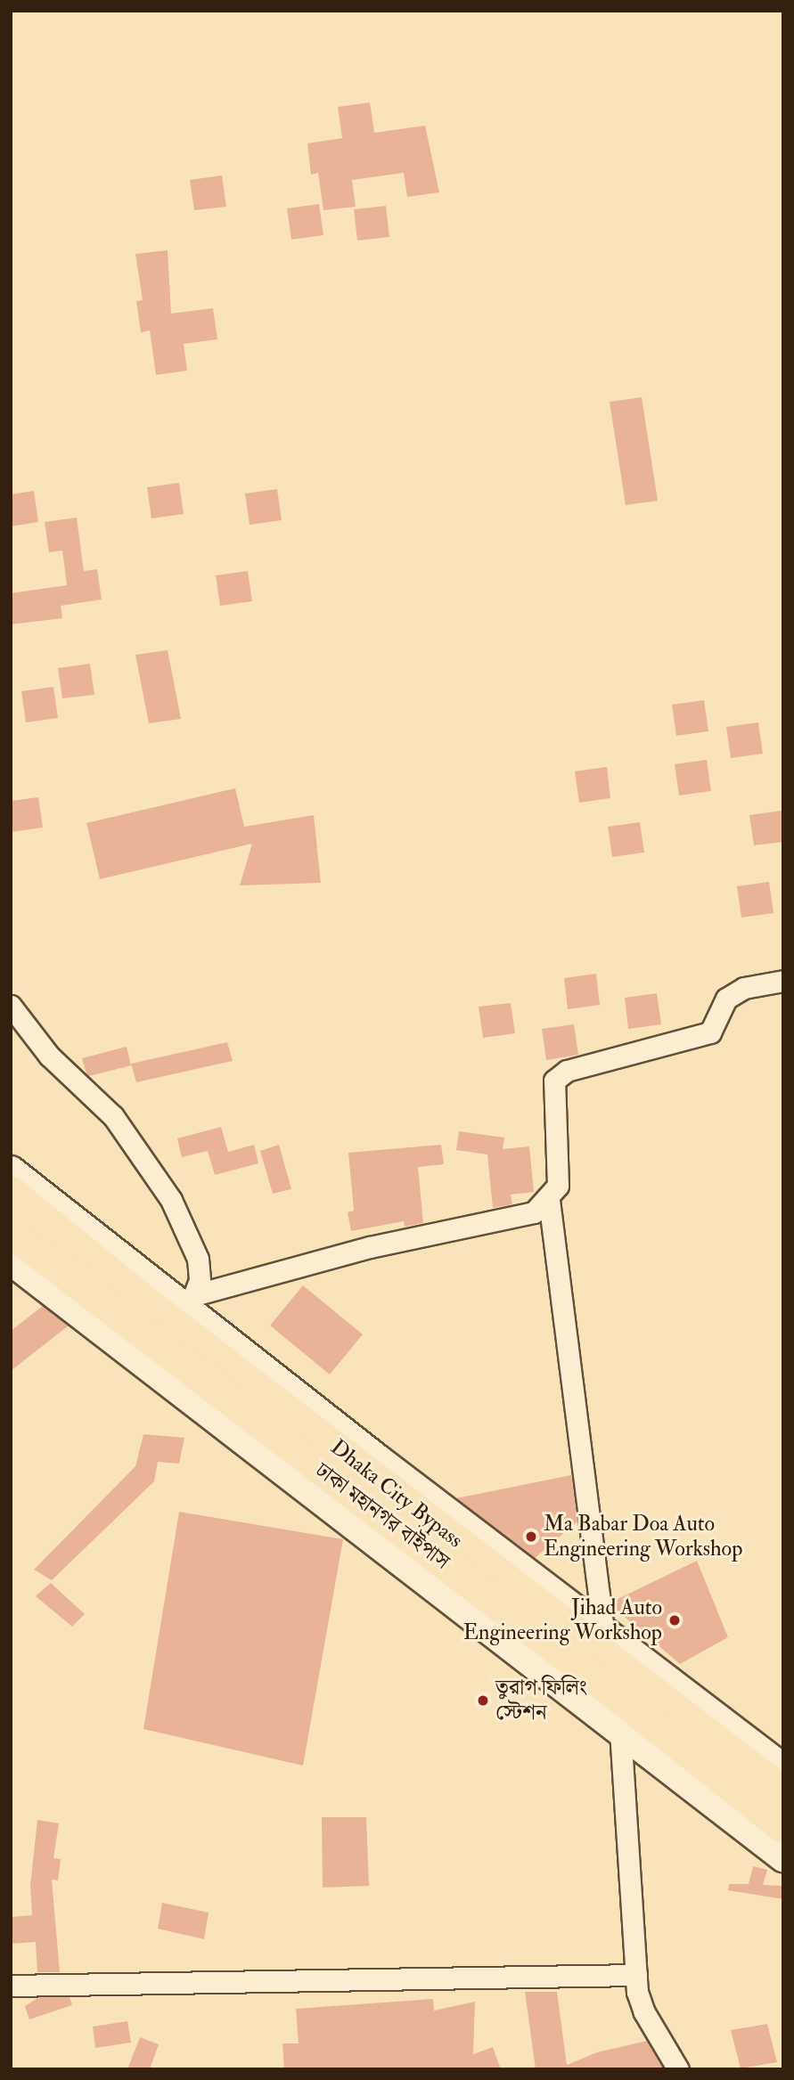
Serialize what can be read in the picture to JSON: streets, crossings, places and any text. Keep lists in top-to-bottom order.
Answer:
{
  "streets": {
    "highway": ["Dhaka City Bypass", "ঢাকা মহানগর বাইপাস"]
  },
  "places": ["Ma Babar Doa Auto Engineering Workshop", "Jihad Auto Engineering Workshop", "তুরাগ ফিলিং স্টেশন"]
}
